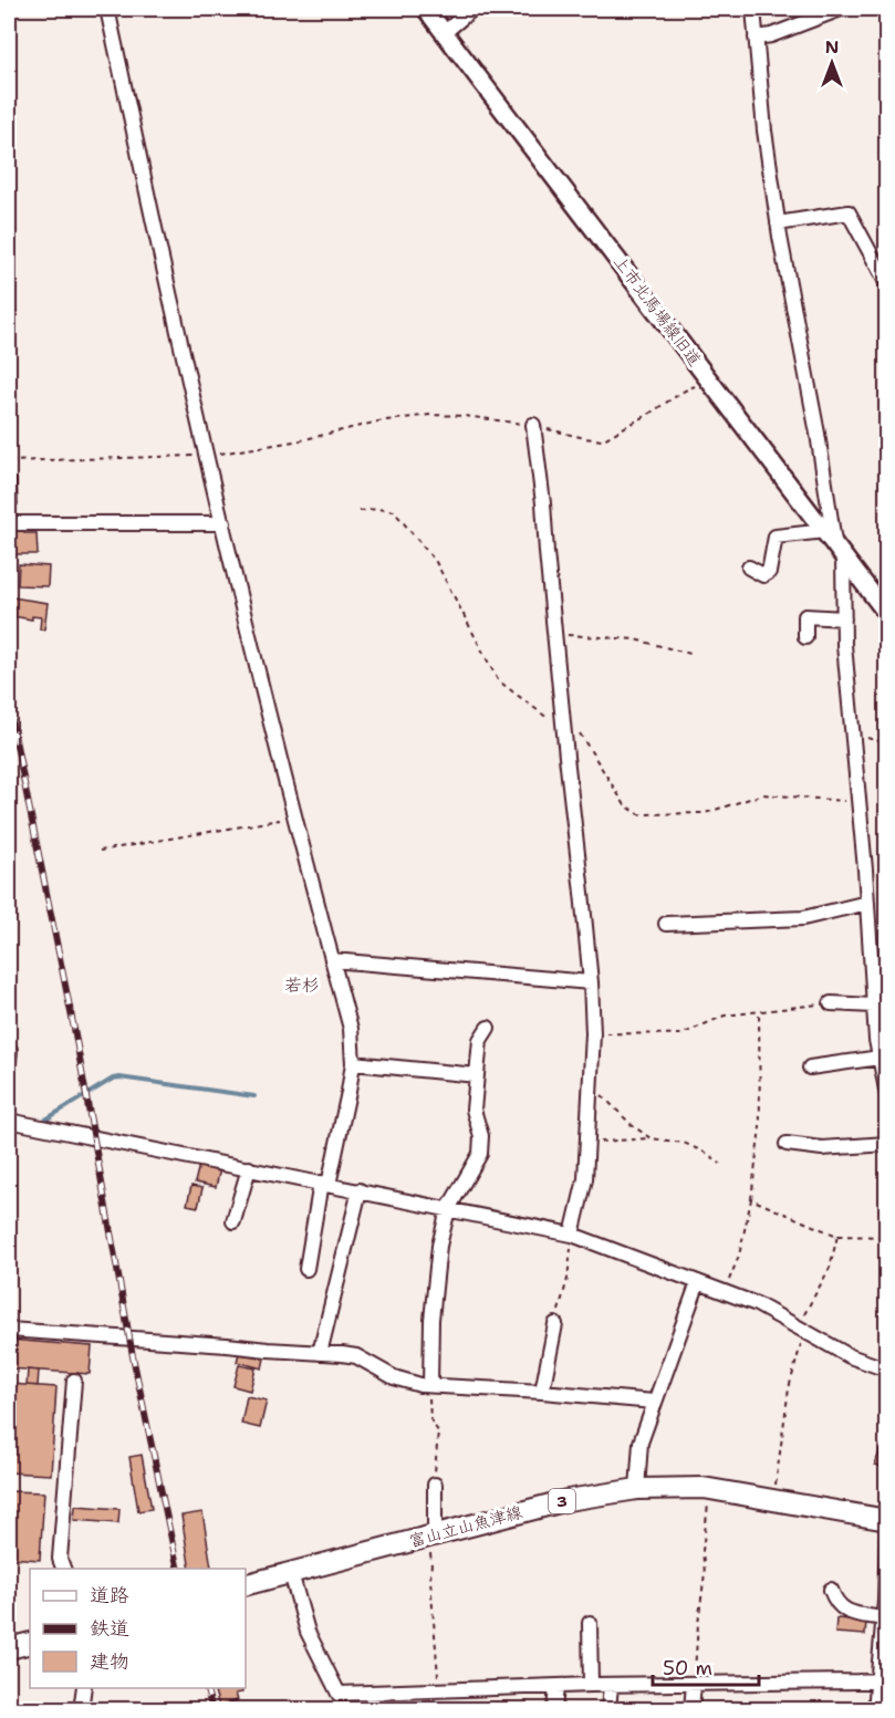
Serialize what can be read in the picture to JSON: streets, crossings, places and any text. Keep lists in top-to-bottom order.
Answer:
{
  "streets": {
    "main road": ["3", "富山立山魚津線"],
    "street": ["上市北馬場線旧道"]
  },
  "districts": ["若杉"],
  "legend": ["道路", "鉄道", "建物"],
  "scale_bar": "50 m",
  "north": "top"
}
